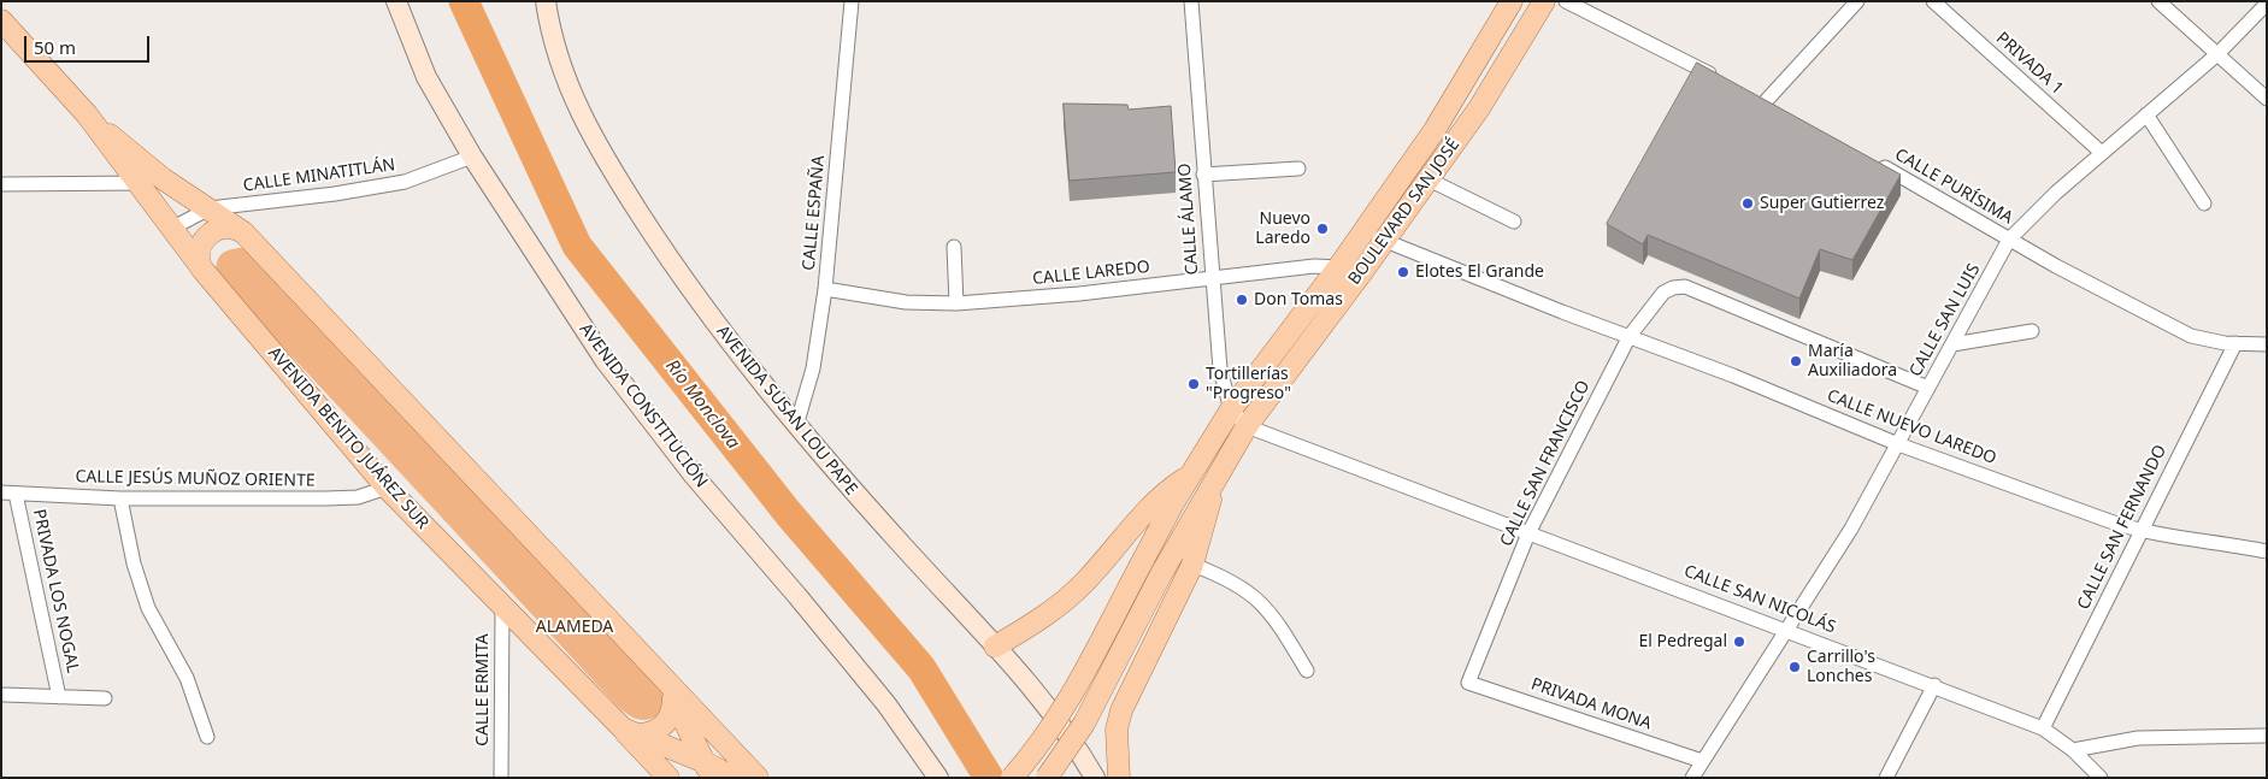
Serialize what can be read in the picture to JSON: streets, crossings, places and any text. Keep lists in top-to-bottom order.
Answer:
{
  "streets": {
    "main road": [
      "BOULEVARD SAN JOSÉ",
      "AVENIDA CONSTITUCIÓN",
      "AVENIDA SUSAN LOU PAPE",
      "AVENIDA BENITO JUÁREZ SUR"
    ],
    "street": [
      "PRIVADA 1",
      "CALLE MINATITLÁN",
      "CALLE PURÍSIMA",
      "CALLE ESPAÑA",
      "CALLE ÁLAMO",
      "CALLE LAREDO",
      "CALLE SAN LUIS",
      "CALLE NUEVO LAREDO",
      "CALLE SAN FRANCISCO",
      "CALLE JESÚS MUÑOZ ORIENTE",
      "CALLE SAN FERNANDO",
      "PRIVADA LOS NOGAL",
      "CALLE SAN NICOLÁS",
      "CALLE ERMITA",
      "PRIVADA MONA"
    ]
  },
  "crossings": [
    ["PRIVADA 1", "CALLE SAN LUIS"],
    ["CALLE MINATITLÁN", "AVENIDA CONSTITUCIÓN"],
    ["CALLE MINATITLÁN", "AVENIDA BENITO JUÁREZ SUR"],
    ["CALLE PURÍSIMA", "CALLE SAN LUIS"],
    ["CALLE PURÍSIMA", "CALLE SAN FERNANDO"],
    ["BOULEVARD SAN JOSÉ", "CALLE ÁLAMO"],
    ["BOULEVARD SAN JOSÉ", "CALLE LAREDO"],
    ["BOULEVARD SAN JOSÉ", "CALLE NUEVO LAREDO"],
    ["BOULEVARD SAN JOSÉ", "CALLE SAN NICOLÁS"],
    ["CALLE ESPAÑA", "CALLE LAREDO"],
    ["CALLE ESPAÑA", "AVENIDA SUSAN LOU PAPE"],
    ["CALLE ÁLAMO", "CALLE LAREDO"],
    ["CALLE ÁLAMO", "CALLE SAN NICOLÁS"],
    ["CALLE SAN LUIS", "CALLE NUEVO LAREDO"],
    ["CALLE SAN LUIS", "CALLE SAN FRANCISCO"],
    ["CALLE SAN LUIS", "CALLE SAN NICOLÁS"],
    ["CALLE SAN LUIS", "PRIVADA MONA"],
    ["CALLE NUEVO LAREDO", "CALLE SAN FRANCISCO"],
    ["CALLE NUEVO LAREDO", "CALLE SAN FERNANDO"],
    ["AVENIDA BENITO JUÁREZ SUR", "CALLE JESÚS MUÑOZ ORIENTE"],
    ["AVENIDA BENITO JUÁREZ SUR", "CALLE ERMITA"],
    ["CALLE SAN FRANCISCO", "CALLE SAN NICOLÁS"],
    ["CALLE SAN FRANCISCO", "PRIVADA MONA"],
    ["CALLE JESÚS MUÑOZ ORIENTE", "PRIVADA LOS NOGAL"],
    ["CALLE SAN FERNANDO", "CALLE SAN NICOLÁS"]
  ],
  "water": ["Río Monclova"],
  "parks": ["ALAMEDA"],
  "places": [
    "Super Gutierrez",
    "Nuevo Laredo",
    "Elotes El Grande",
    "Don Tomas",
    "María Auxiliadora",
    "Tortillerías \"Progreso\"",
    "El Pedregal",
    "Carrillo's Lonches"
  ],
  "scale_bar": "50 m"
}
